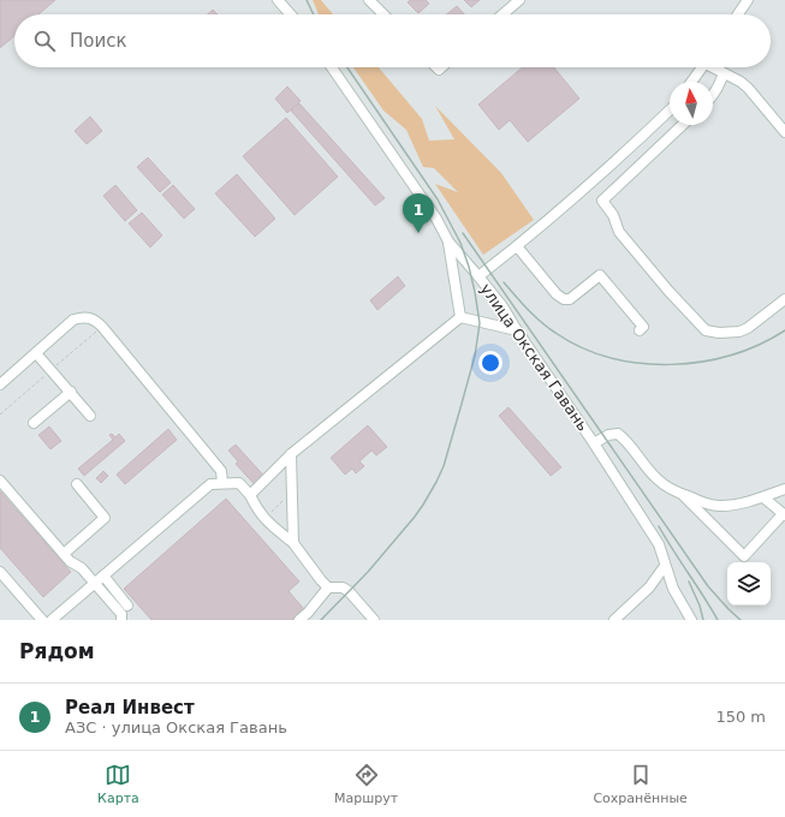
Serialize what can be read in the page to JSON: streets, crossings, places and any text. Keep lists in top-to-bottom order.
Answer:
{
  "streets": {
    "street": ["улица Окская Гавань"]
  },
  "north": "top",
  "page": {
    "search": "Поиск",
    "pins": "1",
    "heading": "Рядом",
    "list": [
      {
        "mark": "1",
        "name": "Реал Инвест",
        "note": "АЗС · улица Окская Гавань",
        "value": "150 m"
      }
    ],
    "nav": ["Карта", "Маршрут", "Сохранённые"]
  }
}
